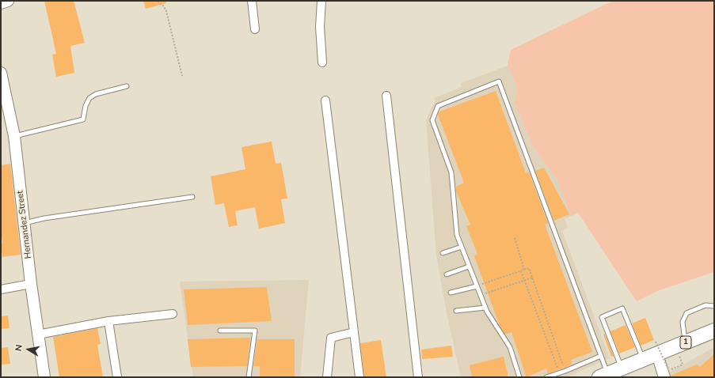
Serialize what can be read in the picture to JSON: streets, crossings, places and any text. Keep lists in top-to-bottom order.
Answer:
{
  "streets": {
    "highway": ["1"],
    "street": ["Hernandez Street"]
  },
  "north": "left"
}
